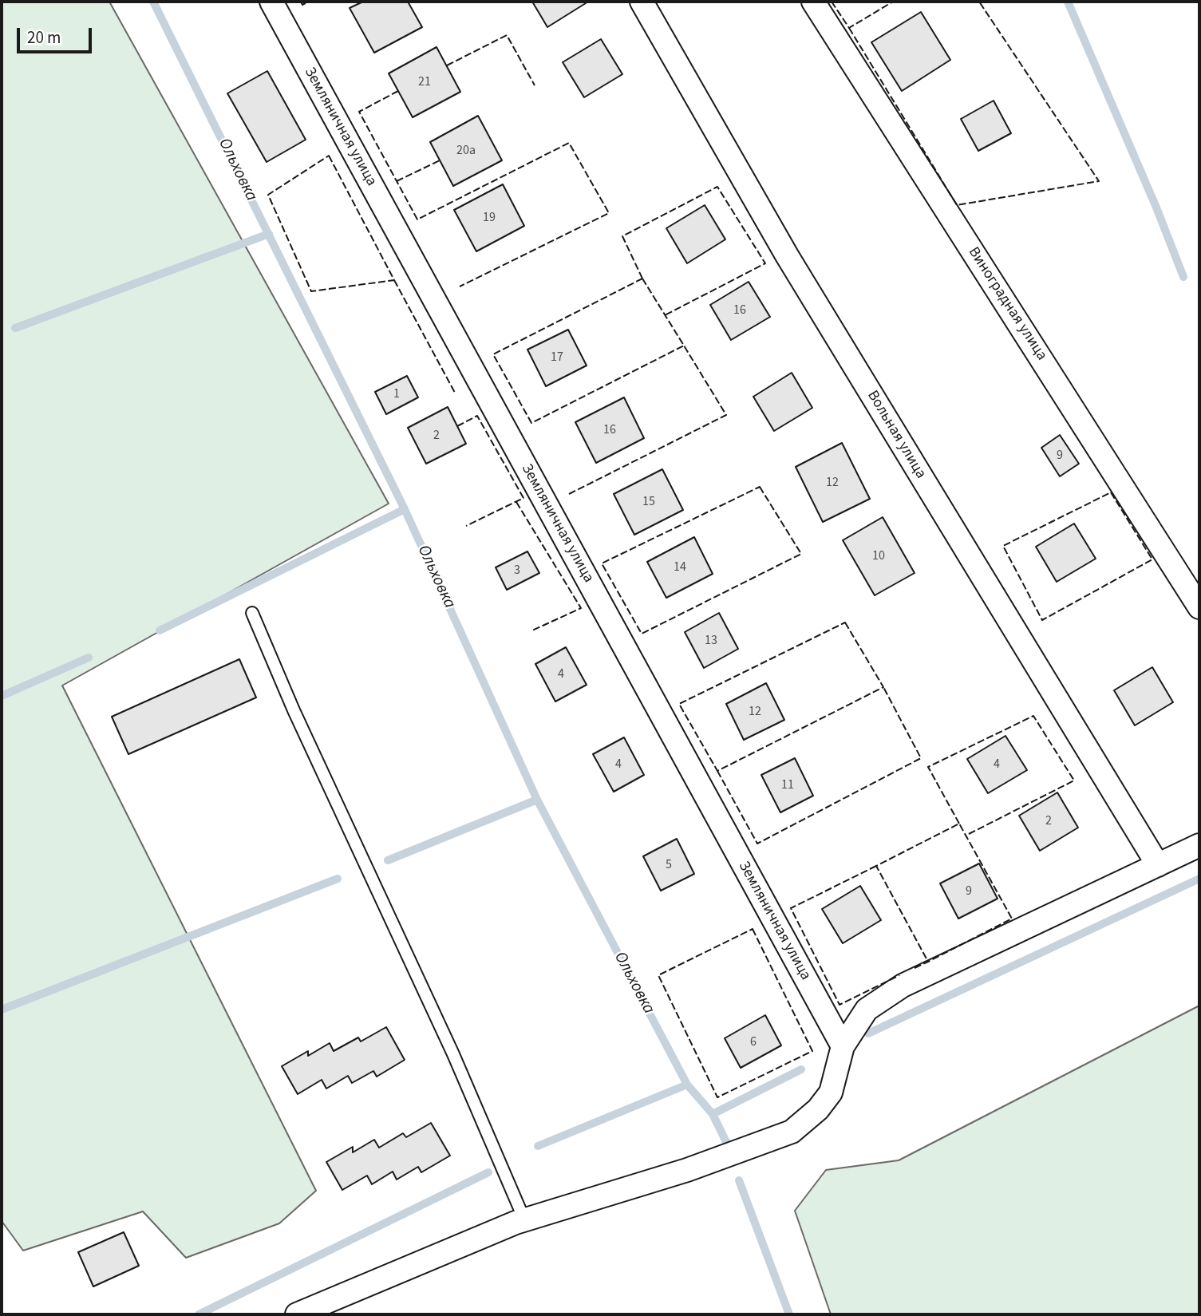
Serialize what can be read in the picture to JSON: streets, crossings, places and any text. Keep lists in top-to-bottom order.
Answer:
{
  "streets": {
    "street": ["Земляничная улица", "Виноградная улица", "Вольная улица"]
  },
  "water": ["Ольховка"],
  "house_numbers": [
    "21",
    "20а",
    "19",
    "16",
    "17",
    "1",
    "16",
    "2",
    "9",
    "12",
    "15",
    "10",
    "14",
    "3",
    "13",
    "4",
    "12",
    "4",
    "4",
    "11",
    "2",
    "5",
    "9",
    "6"
  ],
  "scale_bar": "20 m"
}
